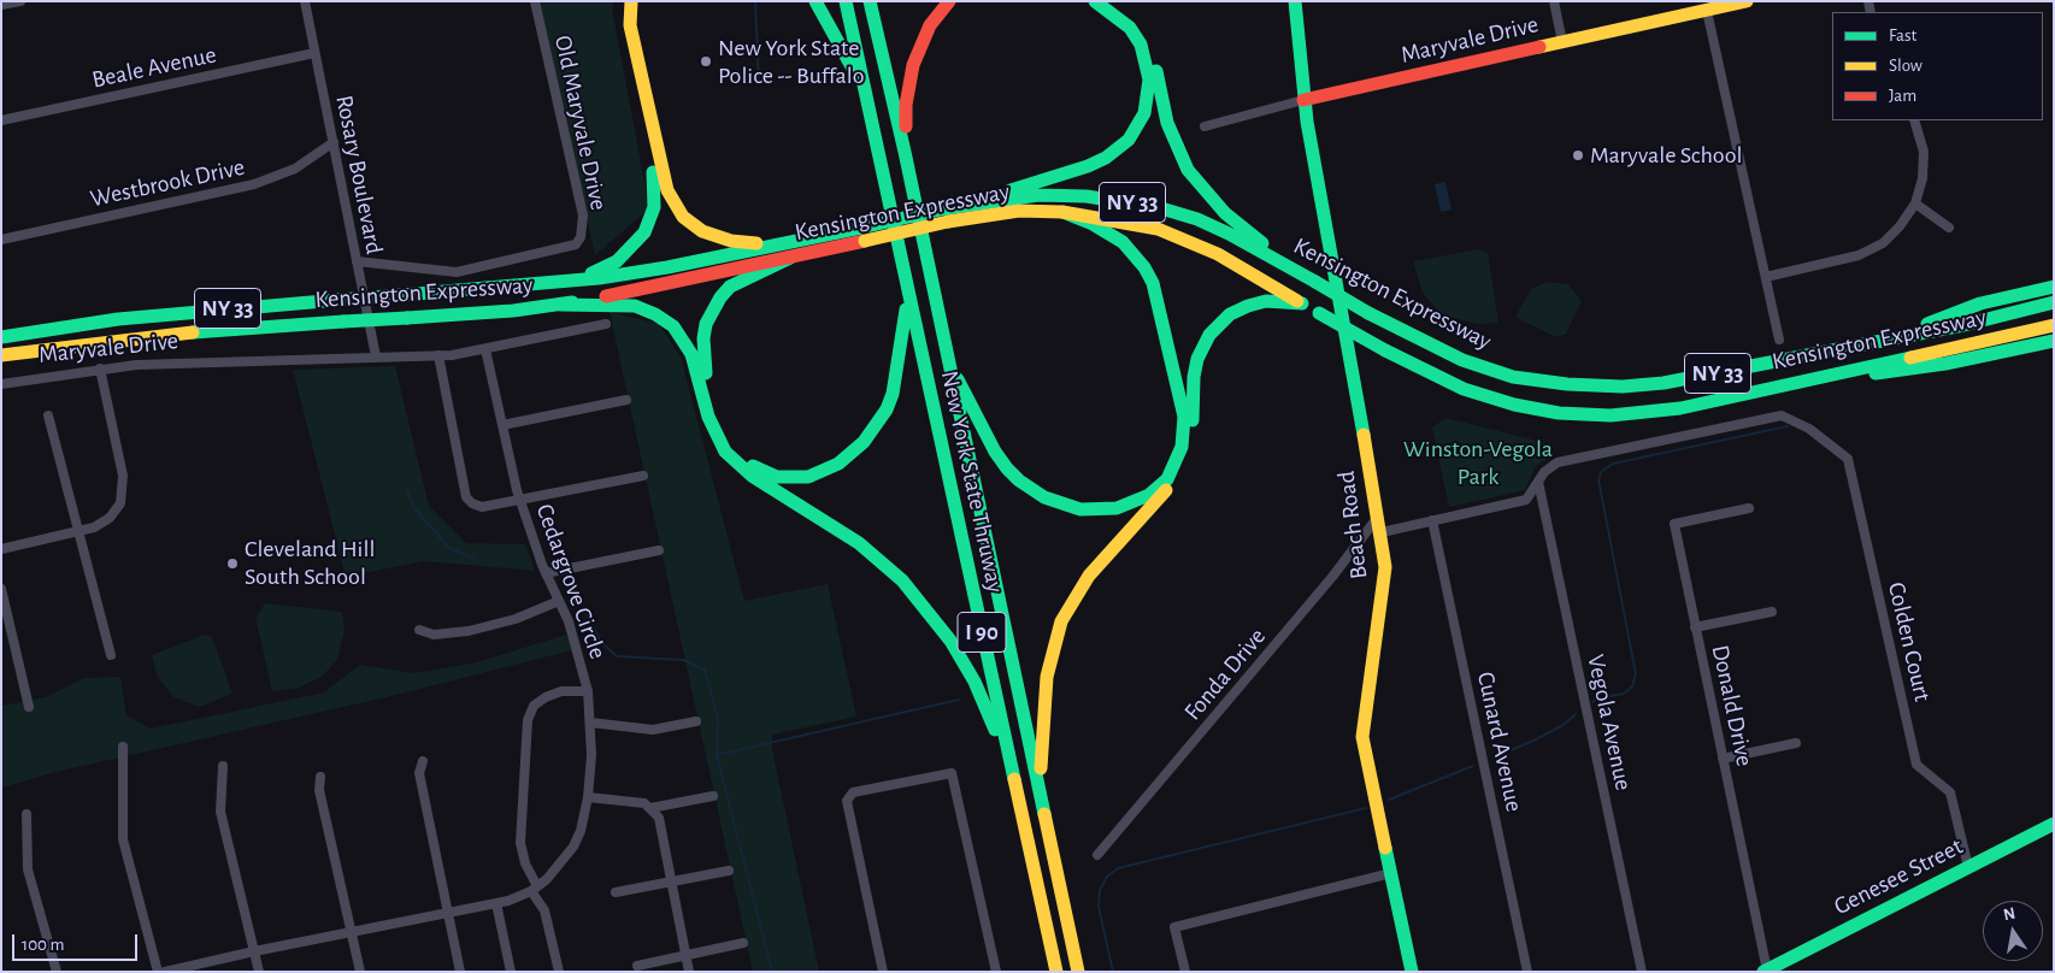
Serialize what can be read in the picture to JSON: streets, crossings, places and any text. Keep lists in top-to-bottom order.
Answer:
{
  "streets": {
    "main road": [
      "Maryvale Drive",
      "NY 33",
      "Kensington Expressway",
      "New York State Thruway",
      "Beach Road",
      "I 90",
      "Genesee Street"
    ],
    "street": [
      "Beale Avenue",
      "Old Maryvale Drive",
      "Rosary Boulevard",
      "Westbrook Drive",
      "Cedargrove Circle",
      "Colden Court",
      "Fonda Drive",
      "Donald Drive",
      "Vegola Avenue",
      "Cunard Avenue"
    ]
  },
  "crossings": [
    ["Maryvale Drive", "Rosary Boulevard"],
    ["Maryvale Drive", "Beach Road"],
    ["Maryvale Drive", "Cedargrove Circle"],
    ["Beale Avenue", "Rosary Boulevard"],
    ["Old Maryvale Drive", "Rosary Boulevard"],
    ["Rosary Boulevard", "Westbrook Drive"],
    ["Beach Road", "Colden Court"],
    ["Beach Road", "Fonda Drive"],
    ["Colden Court", "Vegola Avenue"],
    ["Colden Court", "Cunard Avenue"],
    ["Colden Court", "Genesee Street"],
    ["Donald Drive", "Genesee Street"]
  ],
  "parks": ["Winston-Vegola Park"],
  "places": ["New York State Police -- Buffalo", "Maryvale School", "Cleveland Hill South School"],
  "legend": ["Fast", "Slow", "Jam"],
  "scale_bar": "100 m",
  "north": "top"
}
